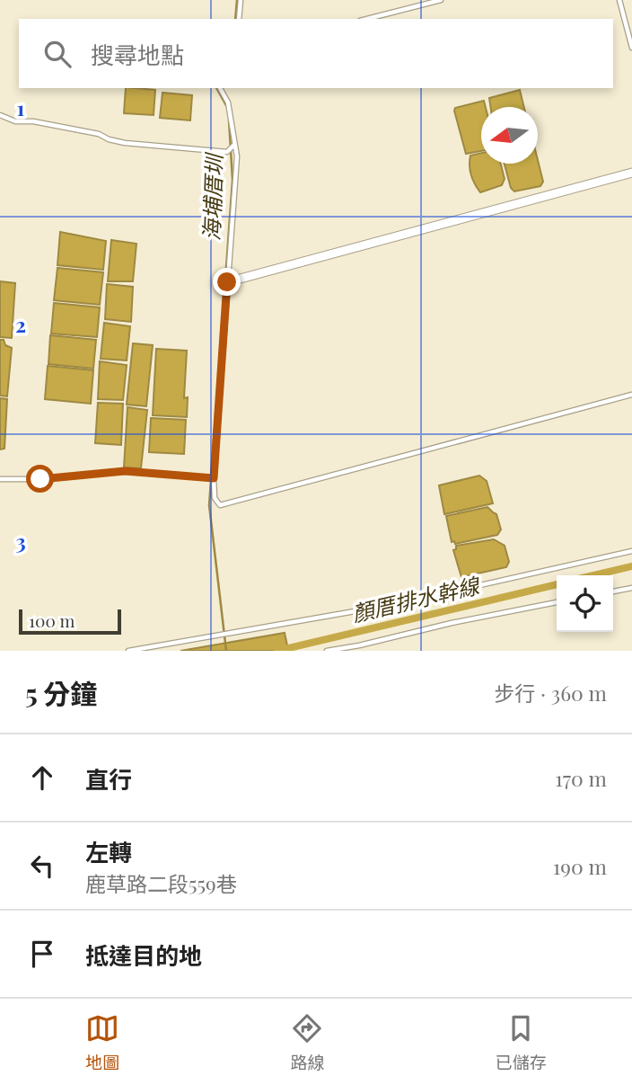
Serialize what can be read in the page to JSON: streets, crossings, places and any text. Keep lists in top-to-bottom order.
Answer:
{
  "water": ["海埔厝圳", "顏厝排水幹線"],
  "scale_bar": "100 m",
  "north": "left",
  "page": {
    "search": "搜尋地點",
    "scale": "100 m",
    "heading": ["5 分鐘", "步行 · 360 m"],
    "list": [
      ["直行", "170 m"],
      ["左轉", "鹿草路二段559巷", "190 m"],
      "抵達目的地"
    ],
    "nav": ["地圖", "路線", "已儲存"]
  },
  "grid": {
    "rows": ["1", "2", "3"]
  }
}
